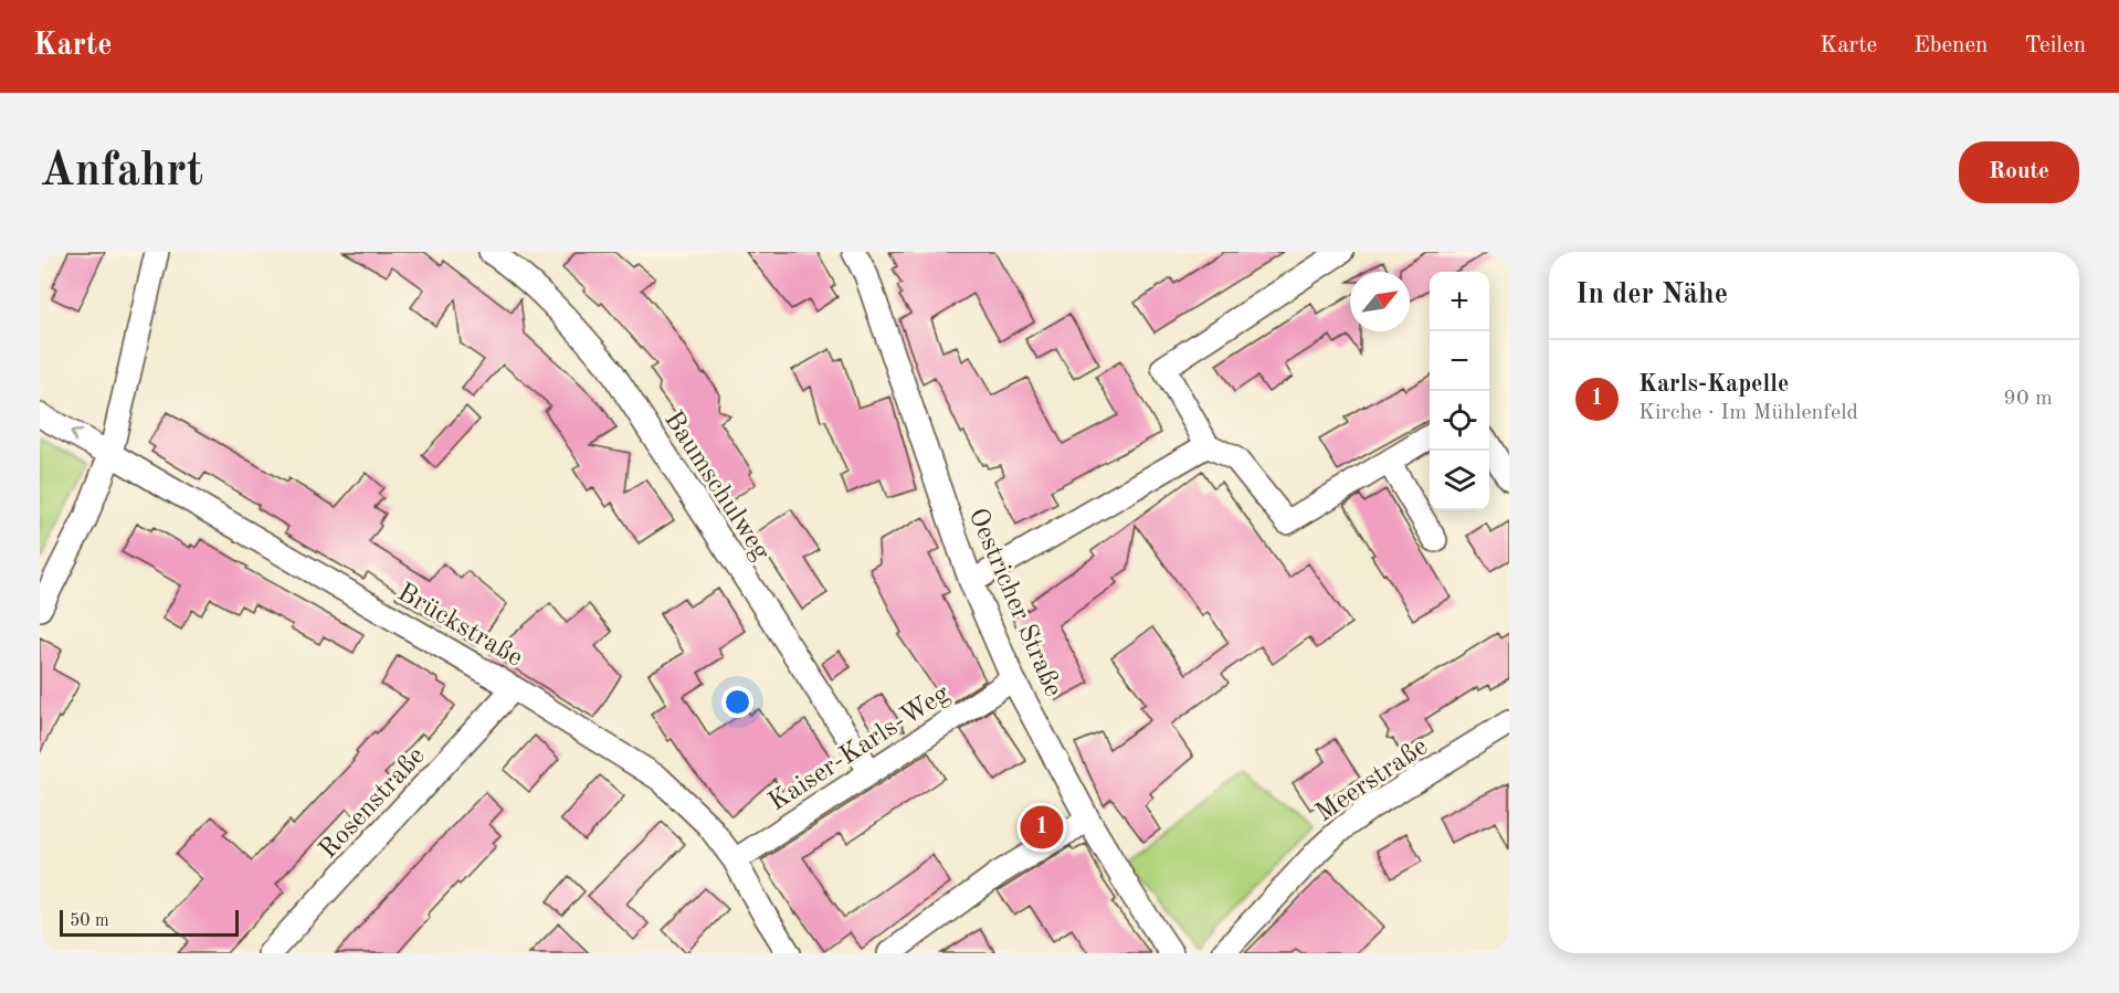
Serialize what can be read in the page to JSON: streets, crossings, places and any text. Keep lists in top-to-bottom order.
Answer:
{
  "streets": {
    "street": [
      "Baumschulweg",
      "Oestricher Straße",
      "Brückstraße",
      "Kaiser-Karls-Weg",
      "Meerstraße",
      "Rosenstraße"
    ]
  },
  "crossings": [
    ["Baumschulweg", "Kaiser-Karls-Weg"],
    ["Oestricher Straße", "Kaiser-Karls-Weg"],
    ["Brückstraße", "Kaiser-Karls-Weg"],
    ["Brückstraße", "Rosenstraße"]
  ],
  "scale_bar": "50 m",
  "north": "top right",
  "page": {
    "header": "Karte",
    "nav": ["Karte", "Ebenen", "Teilen"],
    "buttons": "Route",
    "title": "Anfahrt",
    "heading": "In der Nähe",
    "map_buttons": ["+", "−"],
    "list": [
      {
        "mark": "1",
        "name": "Karls-Kapelle",
        "note": "Kirche · Im Mühlenfeld",
        "value": "90 m"
      }
    ],
    "pins": "1",
    "scale": "50 m"
  }
}
